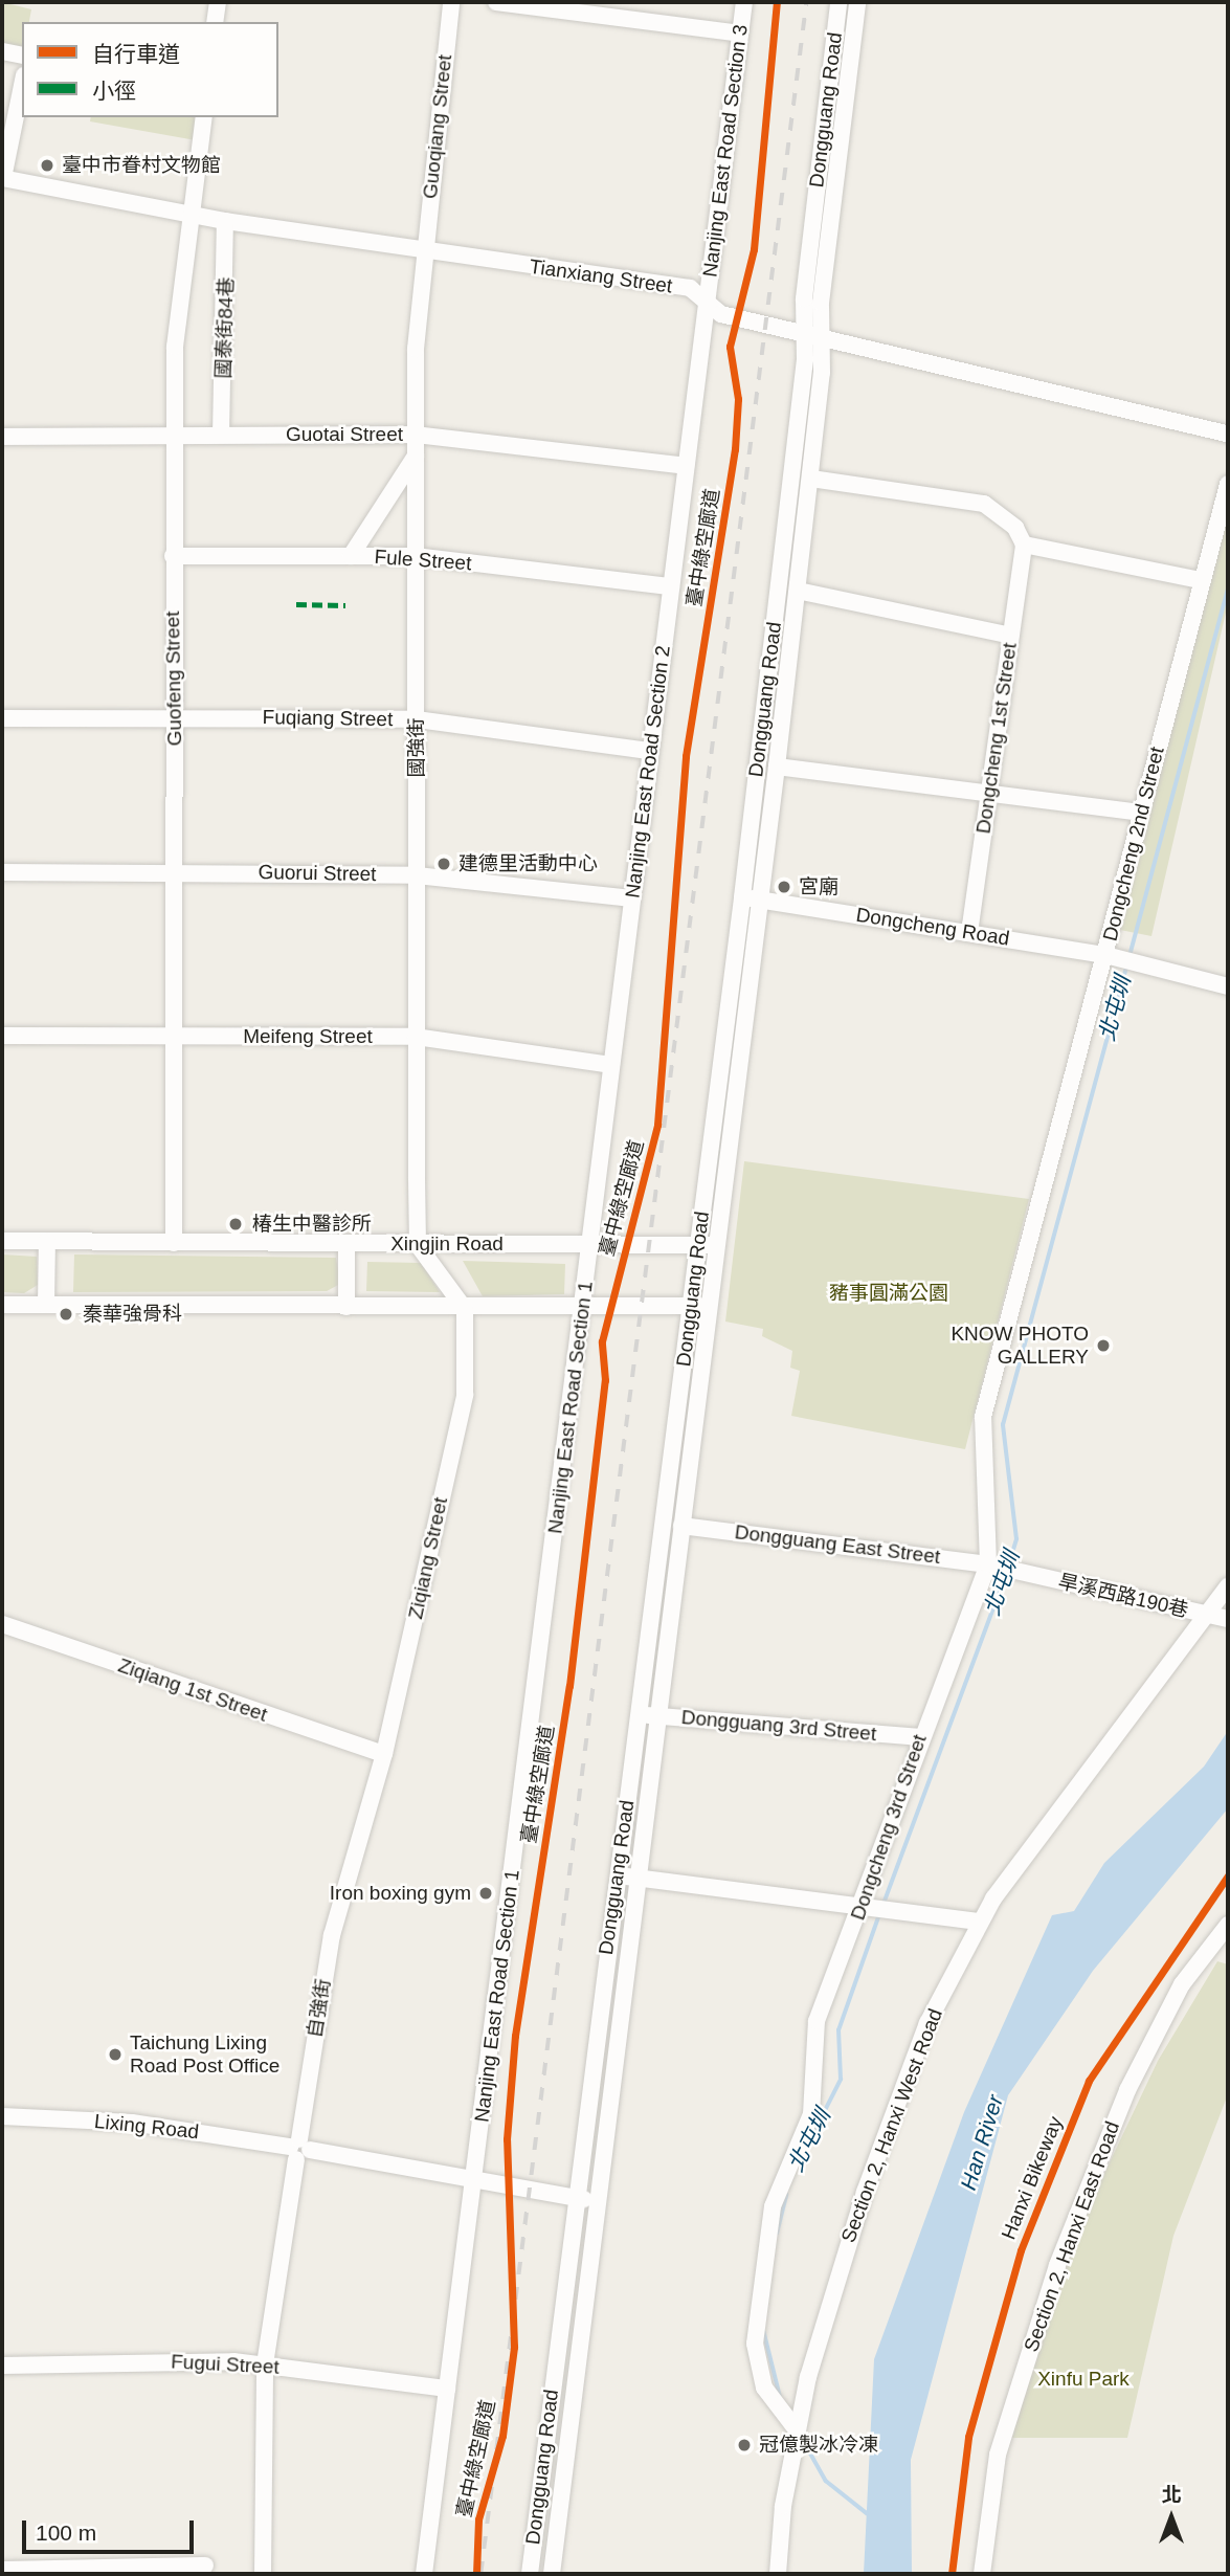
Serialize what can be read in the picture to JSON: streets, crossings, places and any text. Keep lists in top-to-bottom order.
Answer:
{
  "streets": {
    "street": [
      "Dongguang Road",
      "Guoqiang Street",
      "Nanjing East Road Section 3",
      "Tianxiang Street",
      "國泰街84巷",
      "Guotai Street",
      "Fule Street",
      "Guofeng Street",
      "Fuqiang Street",
      "Dongcheng 1st Street",
      "國強街",
      "Nanjing East Road Section 2",
      "Dongcheng 2nd Street",
      "Guorui Street",
      "Dongcheng Road",
      "Meifeng Street",
      "Xingjin Road",
      "Nanjing East Road Section 1",
      "Dongguang East Street",
      "Ziqiang Street",
      "旱溪西路190巷",
      "Ziqiang 1st Street",
      "Dongguang 3rd Street",
      "Dongcheng 3rd Street",
      "Section 2, Hanxi West Road",
      "Lixing Road",
      "Section 2, Hanxi East Road",
      "Fugui Street"
    ],
    "cycle path": ["臺中綠空廊道", "Hanxi Bikeway"]
  },
  "crossings": [
    ["Dongguang Road", "Tianxiang Street"],
    ["Dongguang Road", "Dongcheng Road"],
    ["Dongguang Road", "Xingjin Road"],
    ["Dongguang Road", "Dongguang East Street"],
    ["Dongguang Road", "Dongguang 3rd Street"],
    ["Dongguang Road", "Lixing Road"],
    ["Guoqiang Street", "Tianxiang Street"],
    ["Guoqiang Street", "國強街"],
    ["Nanjing East Road Section 3", "Tianxiang Street"],
    ["Nanjing East Road Section 3", "Nanjing East Road Section 2"],
    ["Tianxiang Street", "國泰街84巷"],
    ["Tianxiang Street", "Guofeng Street"],
    ["Tianxiang Street", "國強街"],
    ["Tianxiang Street", "Nanjing East Road Section 2"],
    ["國泰街84巷", "Guotai Street"],
    ["Guotai Street", "Guofeng Street"],
    ["Guotai Street", "國強街"],
    ["Guotai Street", "Nanjing East Road Section 2"],
    ["Fule Street", "Guofeng Street"],
    ["Fule Street", "國強街"],
    ["Fule Street", "Nanjing East Road Section 2"],
    ["Guofeng Street", "Fuqiang Street"],
    ["Guofeng Street", "Guorui Street"],
    ["Guofeng Street", "Meifeng Street"],
    ["Guofeng Street", "Xingjin Road"],
    ["Fuqiang Street", "國強街"],
    ["Fuqiang Street", "Nanjing East Road Section 2"],
    ["Dongcheng 1st Street", "Dongcheng Road"],
    ["國強街", "Guorui Street"],
    ["國強街", "Meifeng Street"],
    ["國強街", "Xingjin Road"],
    ["Nanjing East Road Section 2", "Guorui Street"],
    ["Nanjing East Road Section 2", "Meifeng Street"],
    ["Nanjing East Road Section 2", "Xingjin Road"],
    ["Nanjing East Road Section 2", "Nanjing East Road Section 1"],
    ["Dongcheng 2nd Street", "Dongcheng Road"],
    ["Dongcheng 2nd Street", "Dongcheng 3rd Street"],
    ["Xingjin Road", "Nanjing East Road Section 1"],
    ["Nanjing East Road Section 1", "Lixing Road"],
    ["Nanjing East Road Section 1", "Fugui Street"],
    ["Dongguang East Street", "旱溪西路190巷"],
    ["Dongguang East Street", "Dongcheng 3rd Street"],
    ["Ziqiang Street", "Ziqiang 1st Street"],
    ["Ziqiang Street", "Lixing Road"],
    ["旱溪西路190巷", "Section 2, Hanxi West Road"],
    ["Dongguang 3rd Street", "Dongcheng 3rd Street"],
    ["Dongcheng 3rd Street", "Section 2, Hanxi West Road"]
  ],
  "water": ["北屯圳", "Han River"],
  "parks": ["豬事圓滿公園", "Xinfu Park"],
  "places": [
    "臺中市眷村文物館",
    "建德里活動中心",
    "宮廟",
    "椿生中醫診所",
    "秦華強骨科",
    "KNOW PHOTO GALLERY",
    "Iron boxing gym",
    "Taichung Lixing Road Post Office",
    "冠億製冰冷凍"
  ],
  "legend": ["自行車道", "小徑"],
  "scale_bar": "100 m",
  "north": "top"
}
